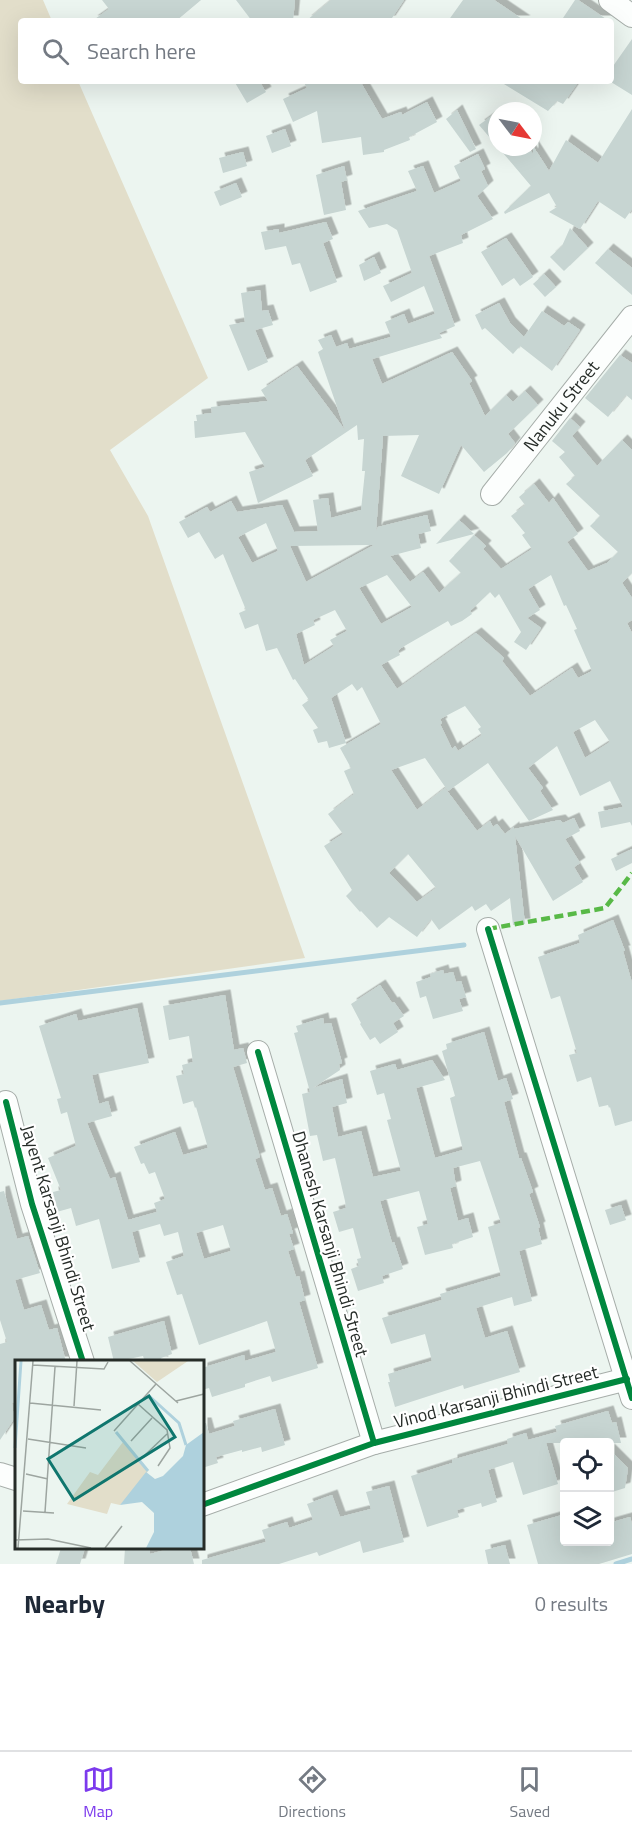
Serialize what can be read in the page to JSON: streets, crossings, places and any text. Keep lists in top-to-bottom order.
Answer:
{
  "streets": {
    "street": [
      "Nanuku Street",
      "Jayent Karsanji Bhindi Street",
      "Dhanesh Karsanji Bhindi Street",
      "Vinod Karsanji Bhindi Street"
    ]
  },
  "crossings": [
    ["Dhanesh Karsanji Bhindi Street", "Vinod Karsanji Bhindi Street"]
  ],
  "north": "bottom right",
  "page": {
    "search": "Search here",
    "heading": ["Nearby", "0 results"],
    "nav": ["Map", "Directions", "Saved"]
  }
}
